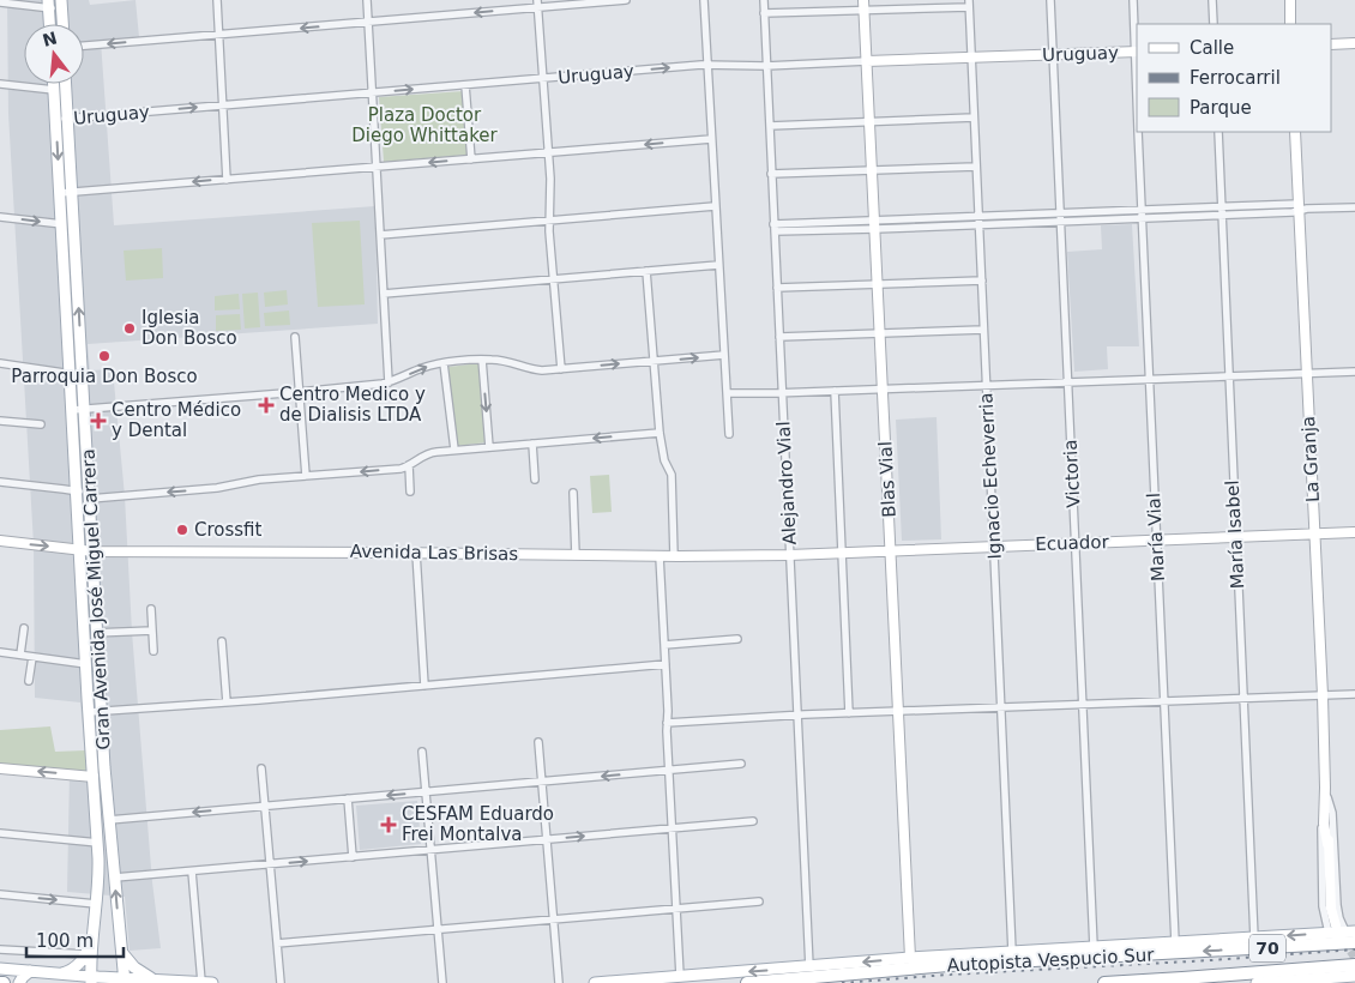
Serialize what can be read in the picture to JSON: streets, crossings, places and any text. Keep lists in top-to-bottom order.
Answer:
{
  "streets": {
    "highway": ["70", "Autopista Vespucio Sur"],
    "main road": ["Gran Avenida José Miguel Carrera"],
    "street": [
      "Uruguay",
      "La Granja",
      "Victoria",
      "Ignacio Echeverria",
      "Blas Vial",
      "Alejandro Vial",
      "María Isabel",
      "María Vial",
      "Ecuador",
      "Avenida Las Brisas"
    ]
  },
  "crossings": [
    ["Uruguay", "Victoria"],
    ["Uruguay", "Ignacio Echeverria"],
    ["Uruguay", "Blas Vial"],
    ["Uruguay", "Alejandro Vial"],
    ["Uruguay", "María Vial"],
    ["Uruguay", "Gran Avenida José Miguel Carrera"],
    ["La Granja", "Ecuador"],
    ["Victoria", "Ecuador"],
    ["Ignacio Echeverria", "Ecuador"],
    ["Blas Vial", "Ecuador"],
    ["Alejandro Vial", "Ecuador"],
    ["Alejandro Vial", "Avenida Las Brisas"],
    ["María Isabel", "Ecuador"],
    ["María Vial", "Ecuador"],
    ["Ecuador", "Avenida Las Brisas"],
    ["Avenida Las Brisas", "Gran Avenida José Miguel Carrera"]
  ],
  "one_way": ["Uruguay"],
  "parks": ["Plaza Doctor Diego Whittaker"],
  "places": {
    "other": ["Iglesia Don Bosco", "Parroquia Don Bosco", "Crossfit"],
    "health": ["Centro Medico y de Dialisis LTDA", "Centro Médico y Dental", "CESFAM Eduardo Frei Montalva"]
  },
  "legend": ["Calle", "Ferrocarril", "Parque"],
  "scale_bar": "100 m",
  "north": "top"
}
